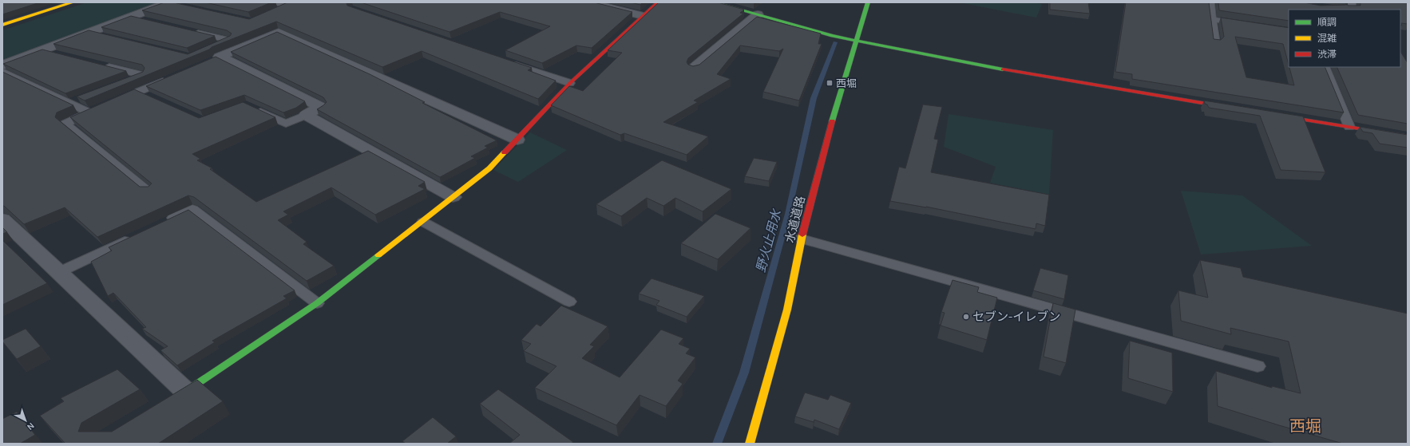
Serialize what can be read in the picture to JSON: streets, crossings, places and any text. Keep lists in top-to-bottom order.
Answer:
{
  "streets": {
    "street": ["水道道路"]
  },
  "districts": ["西堀"],
  "water": ["野火止用水"],
  "places": {
    "transit": ["西堀"],
    "other": ["セブン-イレブン"]
  },
  "legend": ["順調", "混雑", "渋滞"],
  "north": "bottom right"
}
